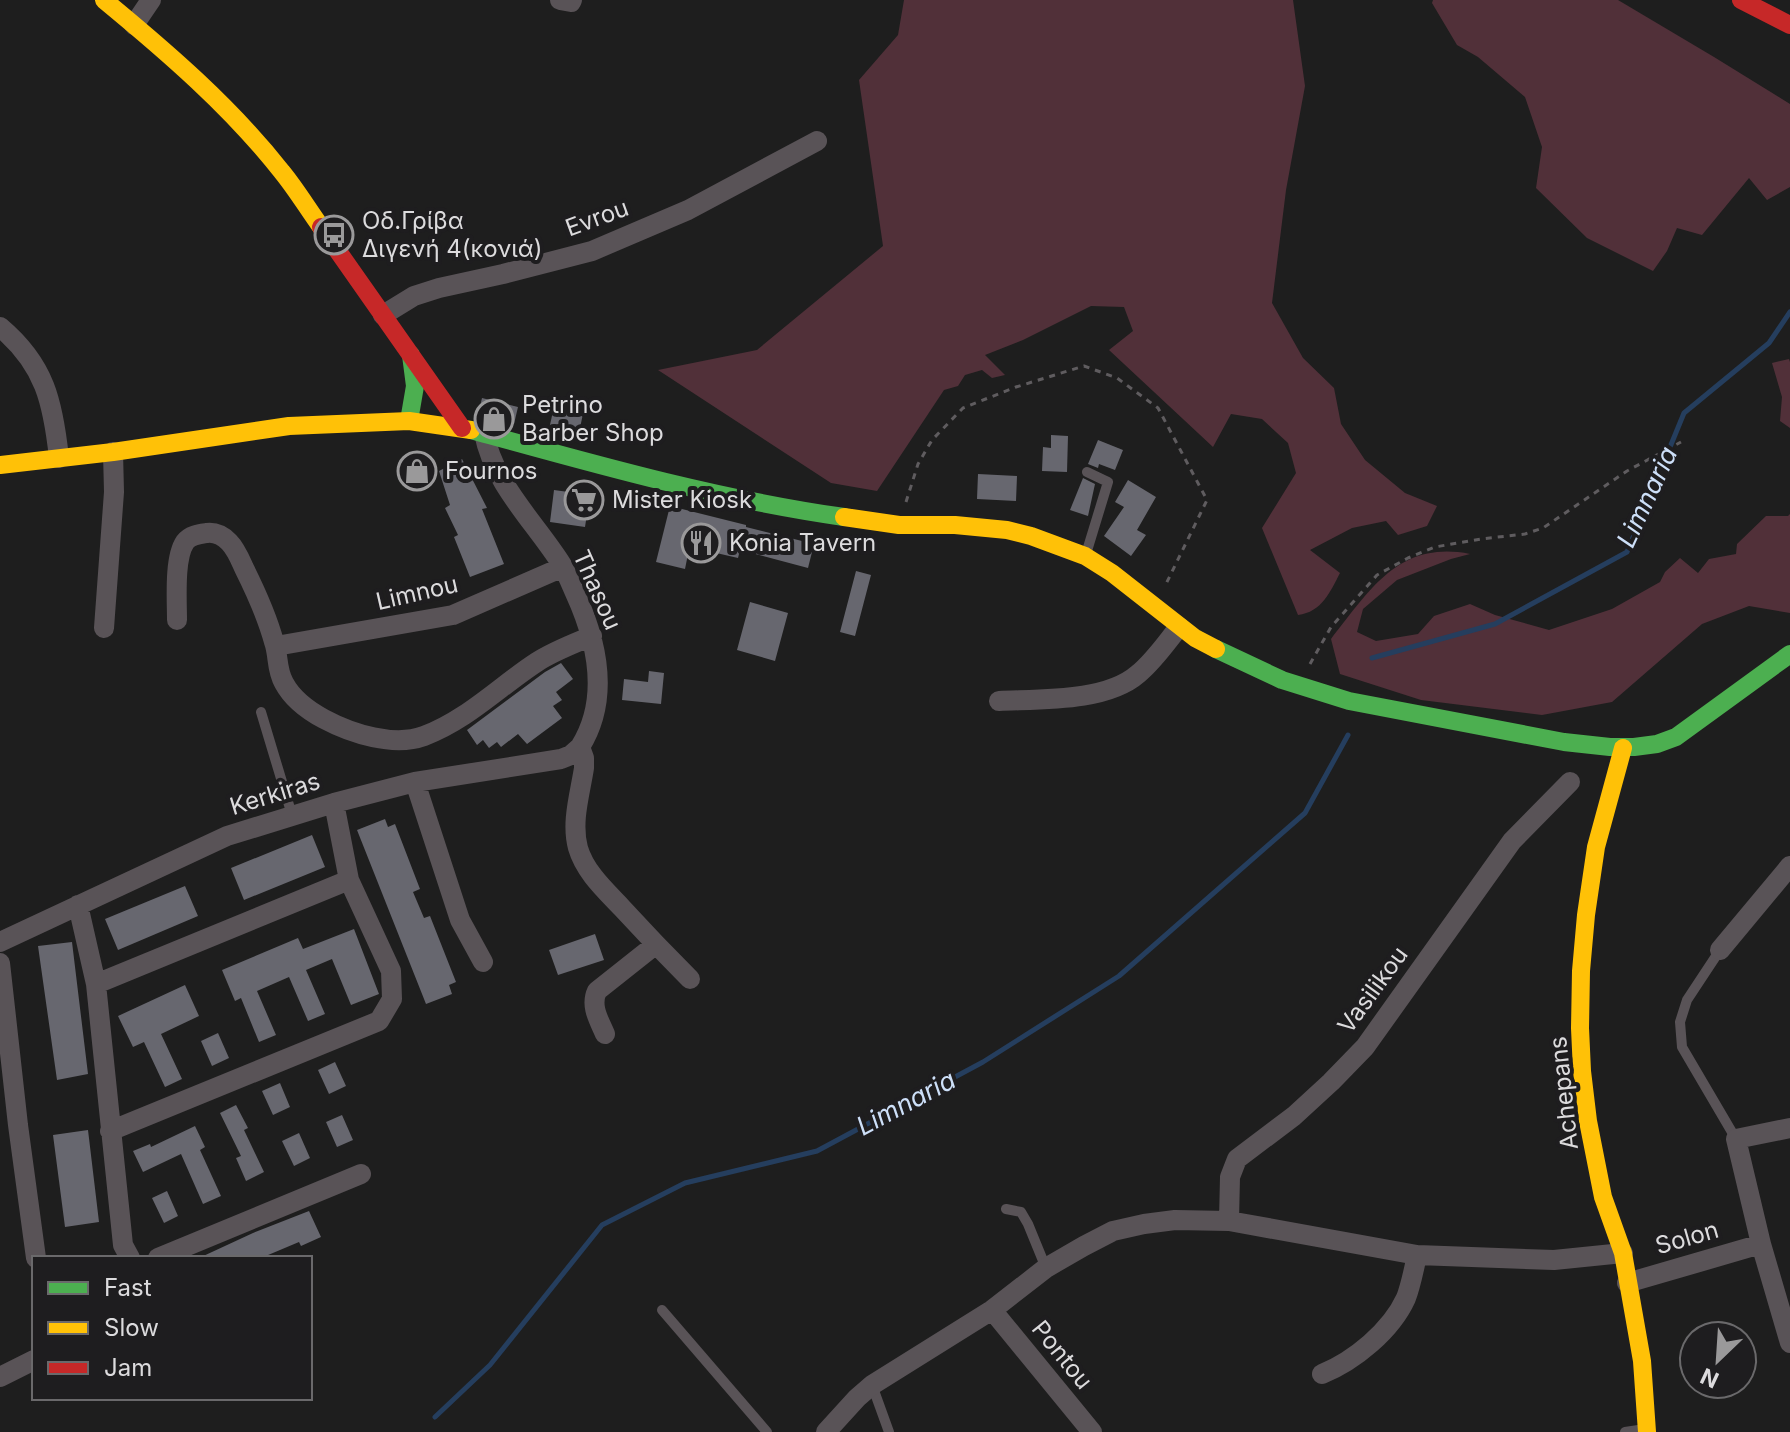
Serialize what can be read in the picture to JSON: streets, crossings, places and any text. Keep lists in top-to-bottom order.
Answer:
{
  "streets": {
    "main road": ["Achepans"],
    "street": [
      "Evrou",
      "Thasou",
      "Limnou",
      "Kerkiras",
      "Vasilikou",
      "Solon",
      "Pontou"
    ]
  },
  "crossings": [
    ["Thasou", "Limnou"],
    ["Thasou", "Kerkiras"],
    ["Achepans", "Solon"]
  ],
  "water": ["Limnaria"],
  "places": {
    "bus stop": ["Οδ.Γρίβα Διγενή 4(κονιά)"],
    "shop": ["Petrino Barber Shop", "Fournos"],
    "supermarket": ["Mister Kiosk"],
    "restaurant": ["Konia Tavern"]
  },
  "legend": ["Fast", "Slow", "Jam"],
  "north": "bottom left"
}
